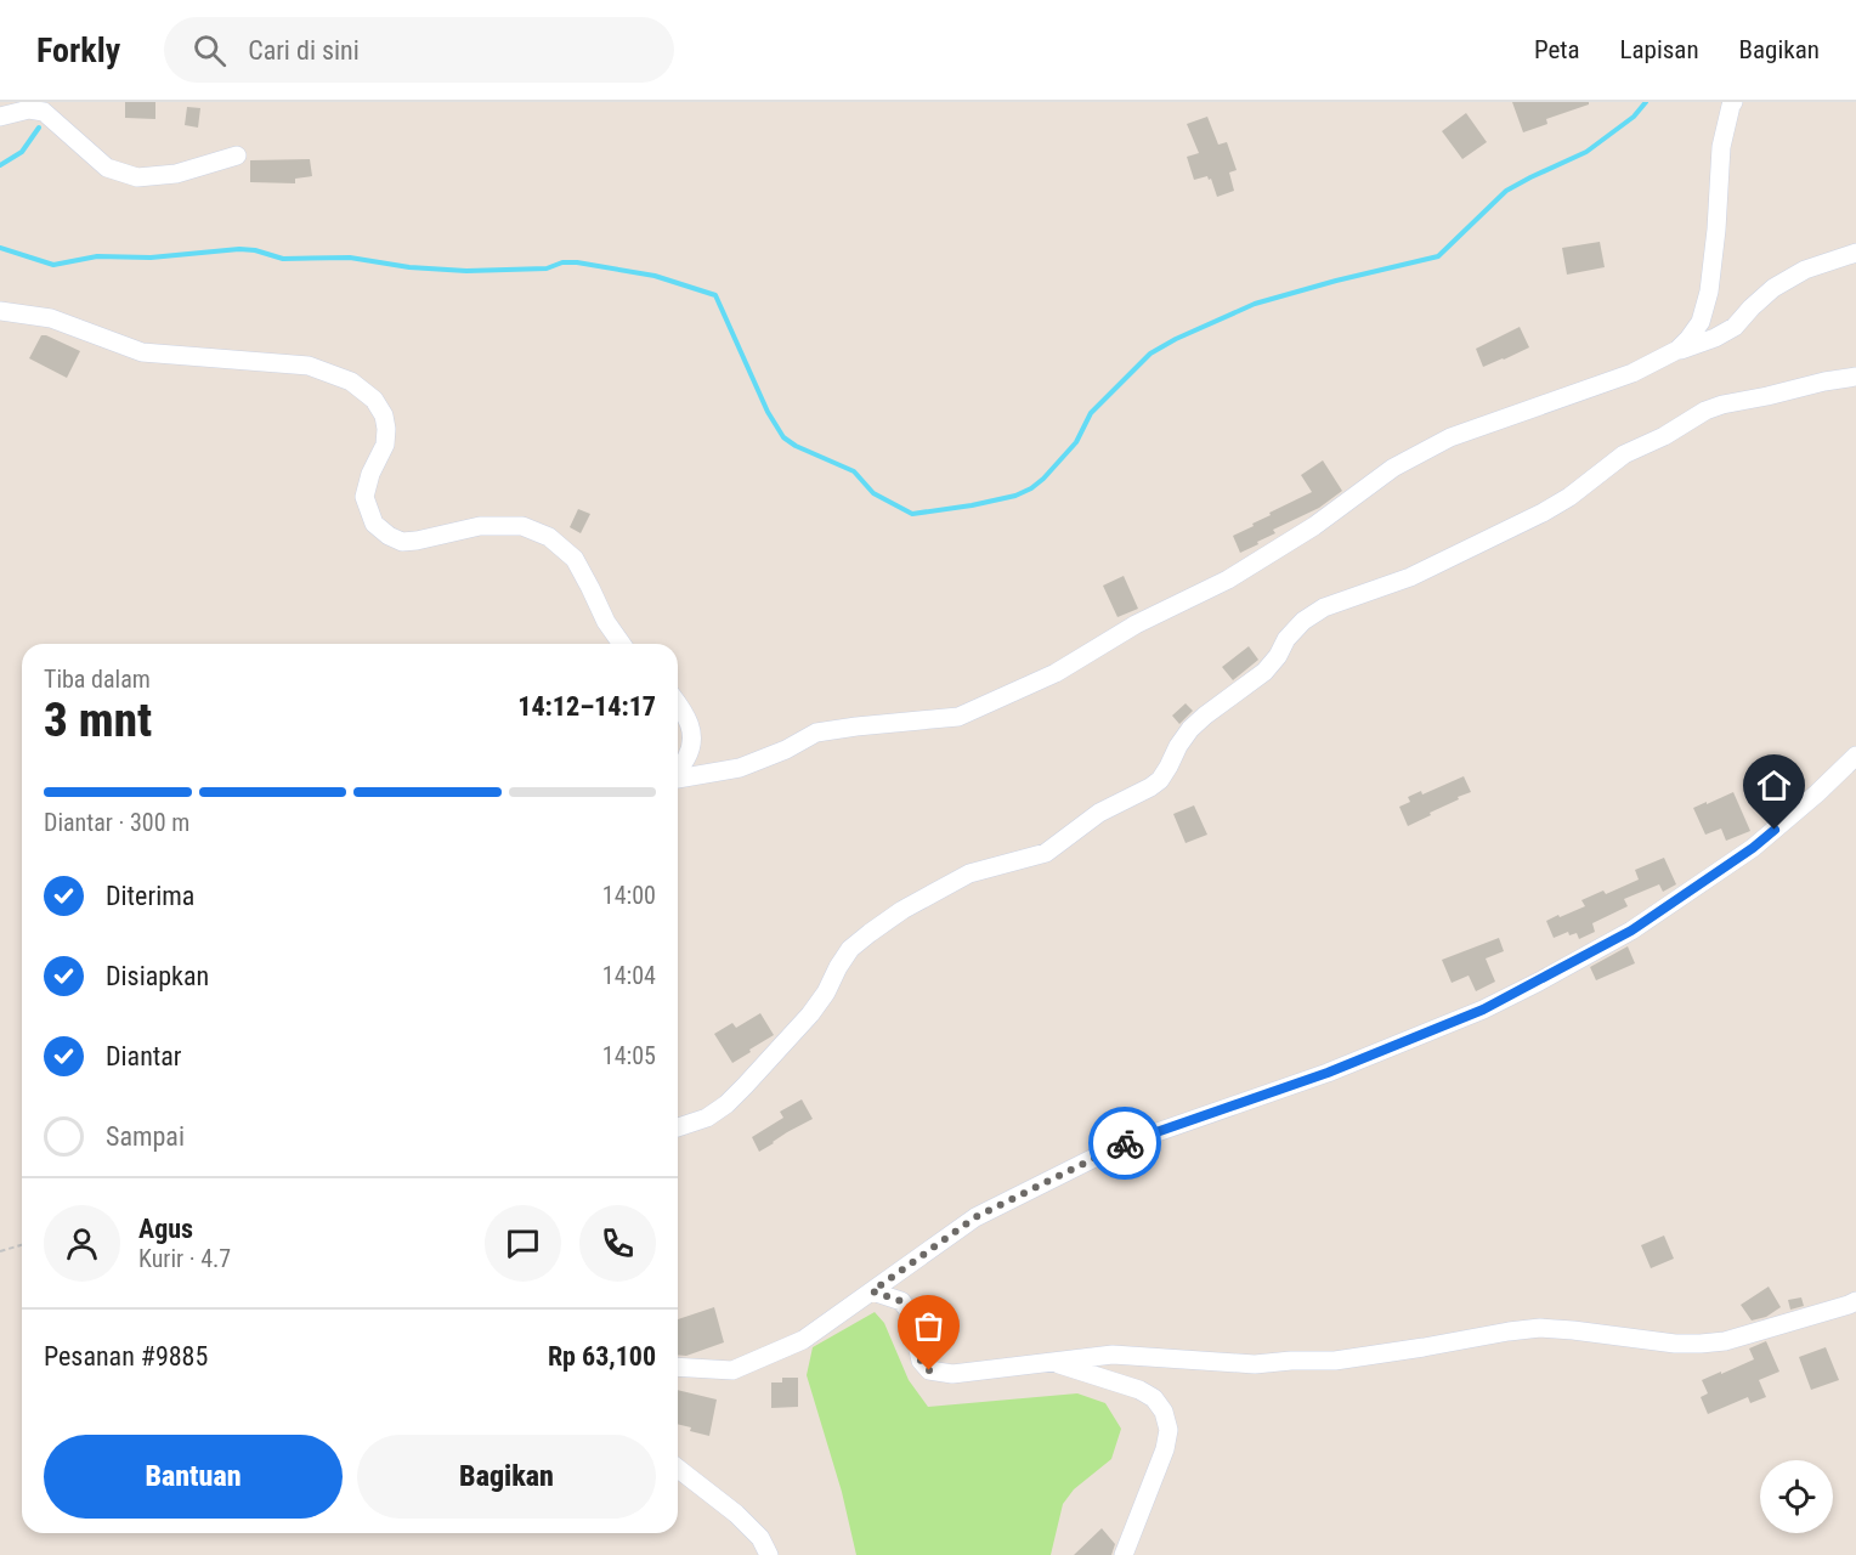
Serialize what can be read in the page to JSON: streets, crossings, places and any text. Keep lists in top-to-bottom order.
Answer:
{
  "page": {
    "header": "Forkly",
    "search": "Cari di sini",
    "nav": ["Peta", "Lapisan", "Bagikan"],
    "heading": ["3 mnt", "Tiba dalam", "14:12–14:17"],
    "panel": [
      "Agus",
      "Kurir · 4.7",
      "Pesanan #9885",
      "Rp 63,100"
    ],
    "bar": "Diantar · 300 m",
    "list": [
      ["Diterima", "14:00"],
      ["Disiapkan", "14:04"],
      ["Diantar", "14:05"],
      "Sampai"
    ],
    "buttons": ["Bantuan", "Bagikan"]
  }
}
